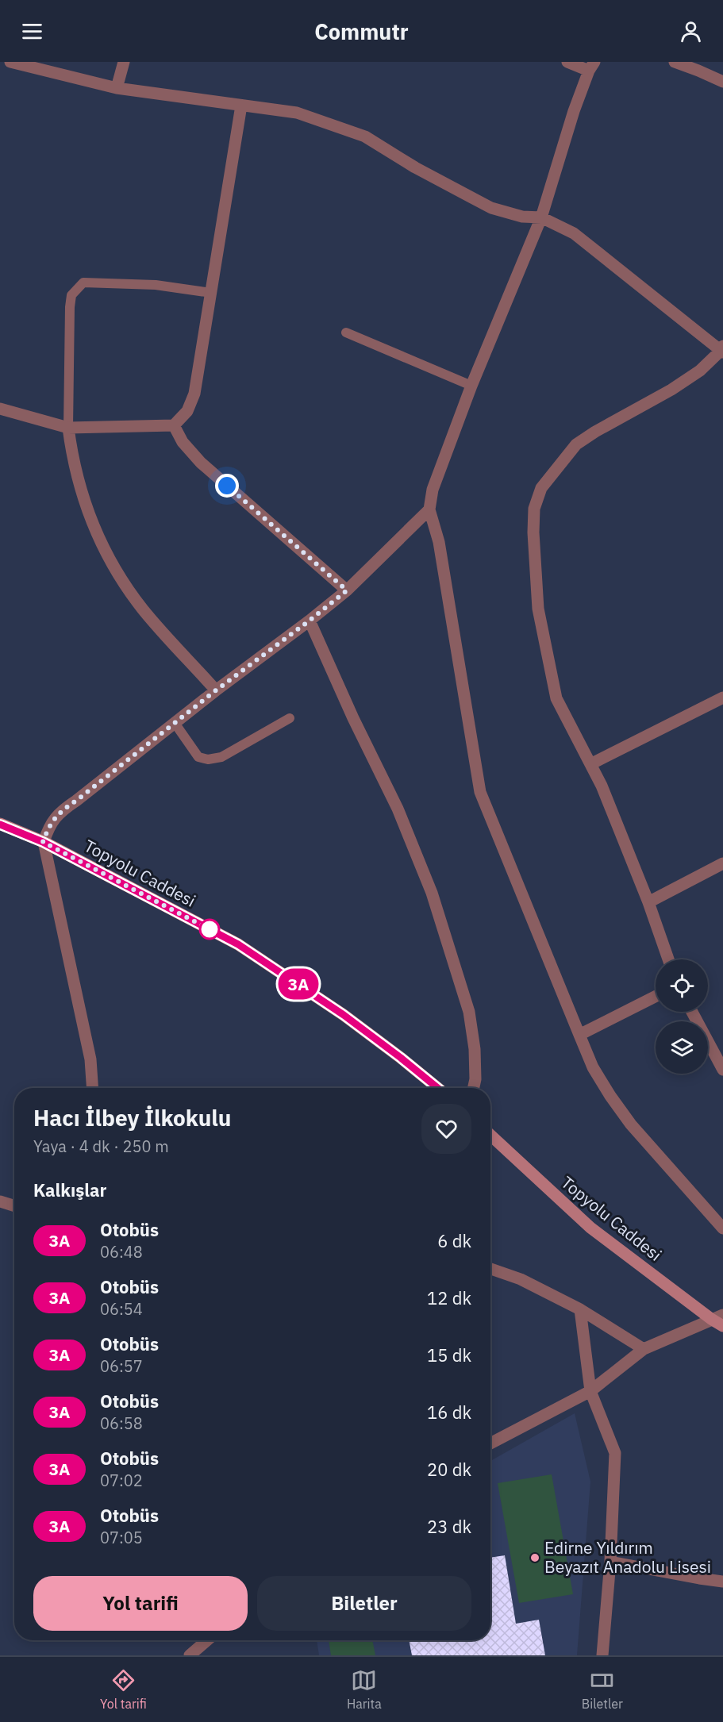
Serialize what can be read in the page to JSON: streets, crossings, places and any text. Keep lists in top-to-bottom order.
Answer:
{
  "streets": {
    "street": ["Topyolu Caddesi"]
  },
  "places": ["Edirne Yıldırım Beyazıt Anadolu Lisesi"],
  "lines": ["bus line 3A"],
  "page": {
    "header": "Commutr",
    "on_map": "3A",
    "heading": [
      ["Hacı İlbey İlkokulu", "Yaya · 4 dk · 250 m"],
      "Kalkışlar"
    ],
    "list": [
      {
        "mark": "3A",
        "name": "Otobüs",
        "note": "06:48",
        "value": "6 dk"
      },
      {
        "mark": "3A",
        "name": "Otobüs",
        "note": "06:54",
        "value": "12 dk"
      },
      {
        "mark": "3A",
        "name": "Otobüs",
        "note": "06:57",
        "value": "15 dk"
      },
      {
        "mark": "3A",
        "name": "Otobüs",
        "note": "06:58",
        "value": "16 dk"
      },
      {
        "mark": "3A",
        "name": "Otobüs",
        "note": "07:02",
        "value": "20 dk"
      },
      {
        "mark": "3A",
        "name": "Otobüs",
        "note": "07:05",
        "value": "23 dk"
      }
    ],
    "buttons": ["Yol tarifi", "Biletler"],
    "tabs": ["Yol tarifi", "Harita", "Biletler"]
  }
}
